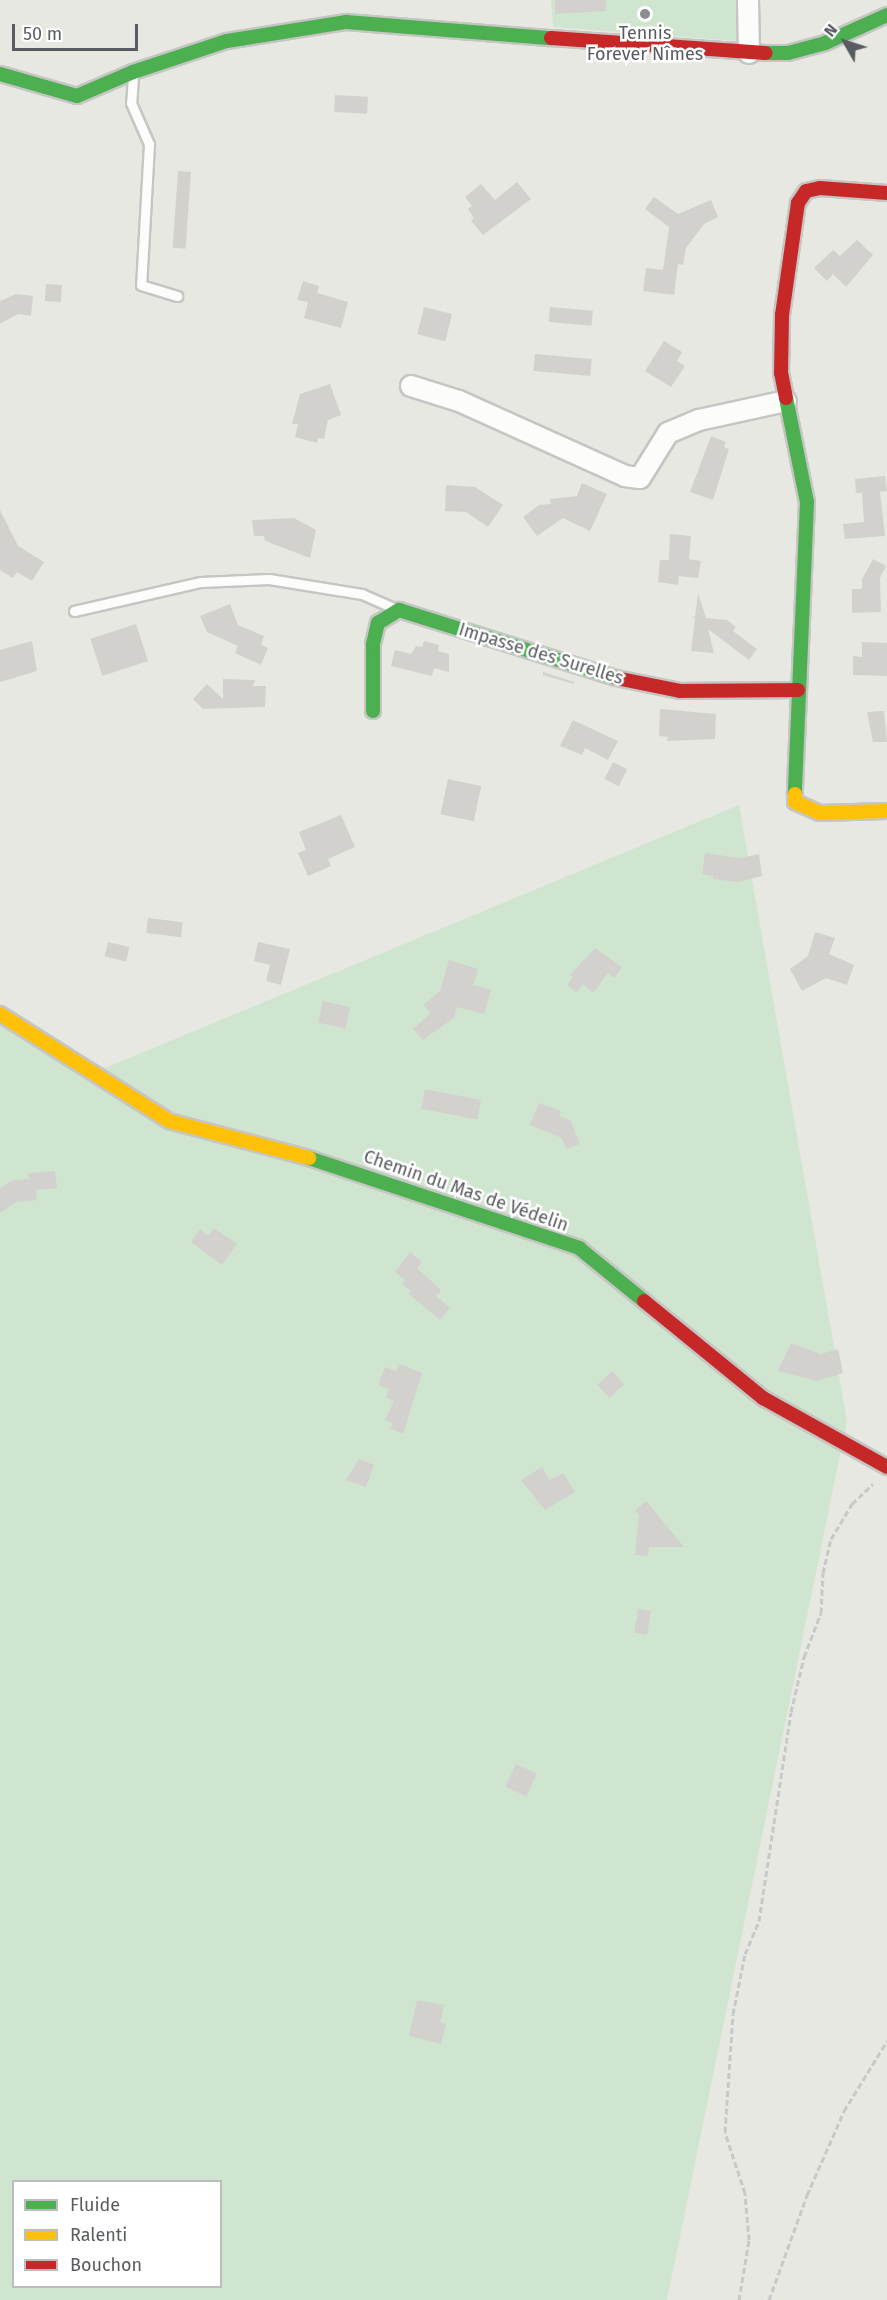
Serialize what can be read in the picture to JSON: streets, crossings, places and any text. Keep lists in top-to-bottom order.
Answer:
{
  "streets": {
    "street": ["Impasse des Surelles", "Chemin du Mas de Védelin"]
  },
  "places": ["Tennis Forever Nîmes"],
  "legend": ["Fluide", "Ralenti", "Bouchon"],
  "scale_bar": "50 m",
  "north": "top left"
}
